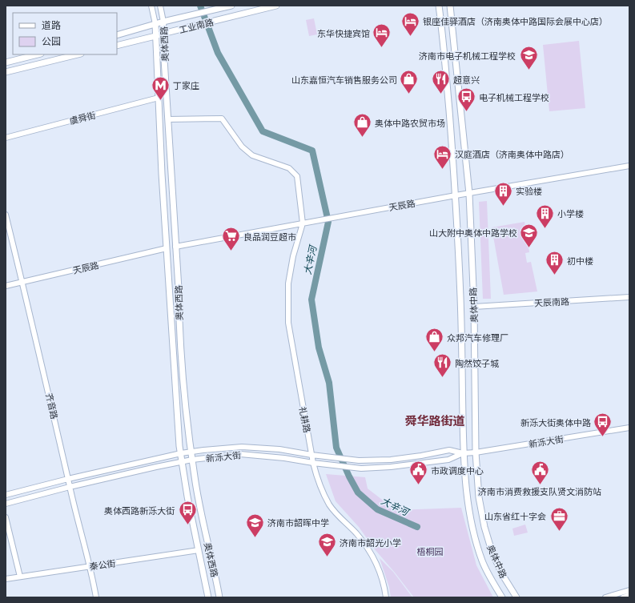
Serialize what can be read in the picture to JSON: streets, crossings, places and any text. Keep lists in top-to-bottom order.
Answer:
{
  "streets": {
    "main road": ["工业南路", "奥体西路", "奥体中路"],
    "street": [
      "虞舜街",
      "天辰路",
      "天辰南路",
      "齐音路",
      "礼耕路",
      "新泺大街",
      "秦公街"
    ]
  },
  "crossings": [
    ["工业南路", "奥体西路"],
    ["奥体西路", "虞舜街"],
    ["奥体西路", "天辰路"],
    ["奥体西路", "新泺大街"],
    ["奥体西路", "秦公街"],
    ["天辰路", "奥体中路"],
    ["天辰路", "齐音路"],
    ["天辰路", "礼耕路"],
    ["天辰南路", "奥体中路"],
    ["奥体中路", "新泺大街"],
    ["齐音路", "新泺大街"],
    ["齐音路", "秦公街"],
    ["礼耕路", "新泺大街"]
  ],
  "districts": ["舜华路街道"],
  "water": ["大辛河"],
  "parks": ["梧桐园"],
  "places": {
    "hotel": ["银座佳驿酒店（济南奥体中路国际会展中心店）", "东华快捷宾馆", "汉庭酒店（济南奥体中路店）"],
    "school or university": [
      "济南市电子机械工程学校",
      "山大附中奥体中路学校",
      "济南市韶晖中学",
      "济南市韶光小学"
    ],
    "shop": ["山东嘉恒汽车销售服务公司", "奥体中路农贸市场", "众邦汽车修理厂"],
    "restaurant": ["超意兴", "陶然饺子城"],
    "metro station": ["丁家庄"],
    "bus stop": ["电子机械工程学校", "新泺大街奥体中路", "奥体西路新泺大街"],
    "building": ["实验楼", "小学楼", "初中楼"],
    "supermarket": ["良品润豆超市"],
    "public building": ["市政调度中心", "济南市消费救援支队贤文消防站"],
    "office": ["山东省红十字会"]
  },
  "legend": ["道路", "公园"]
}
